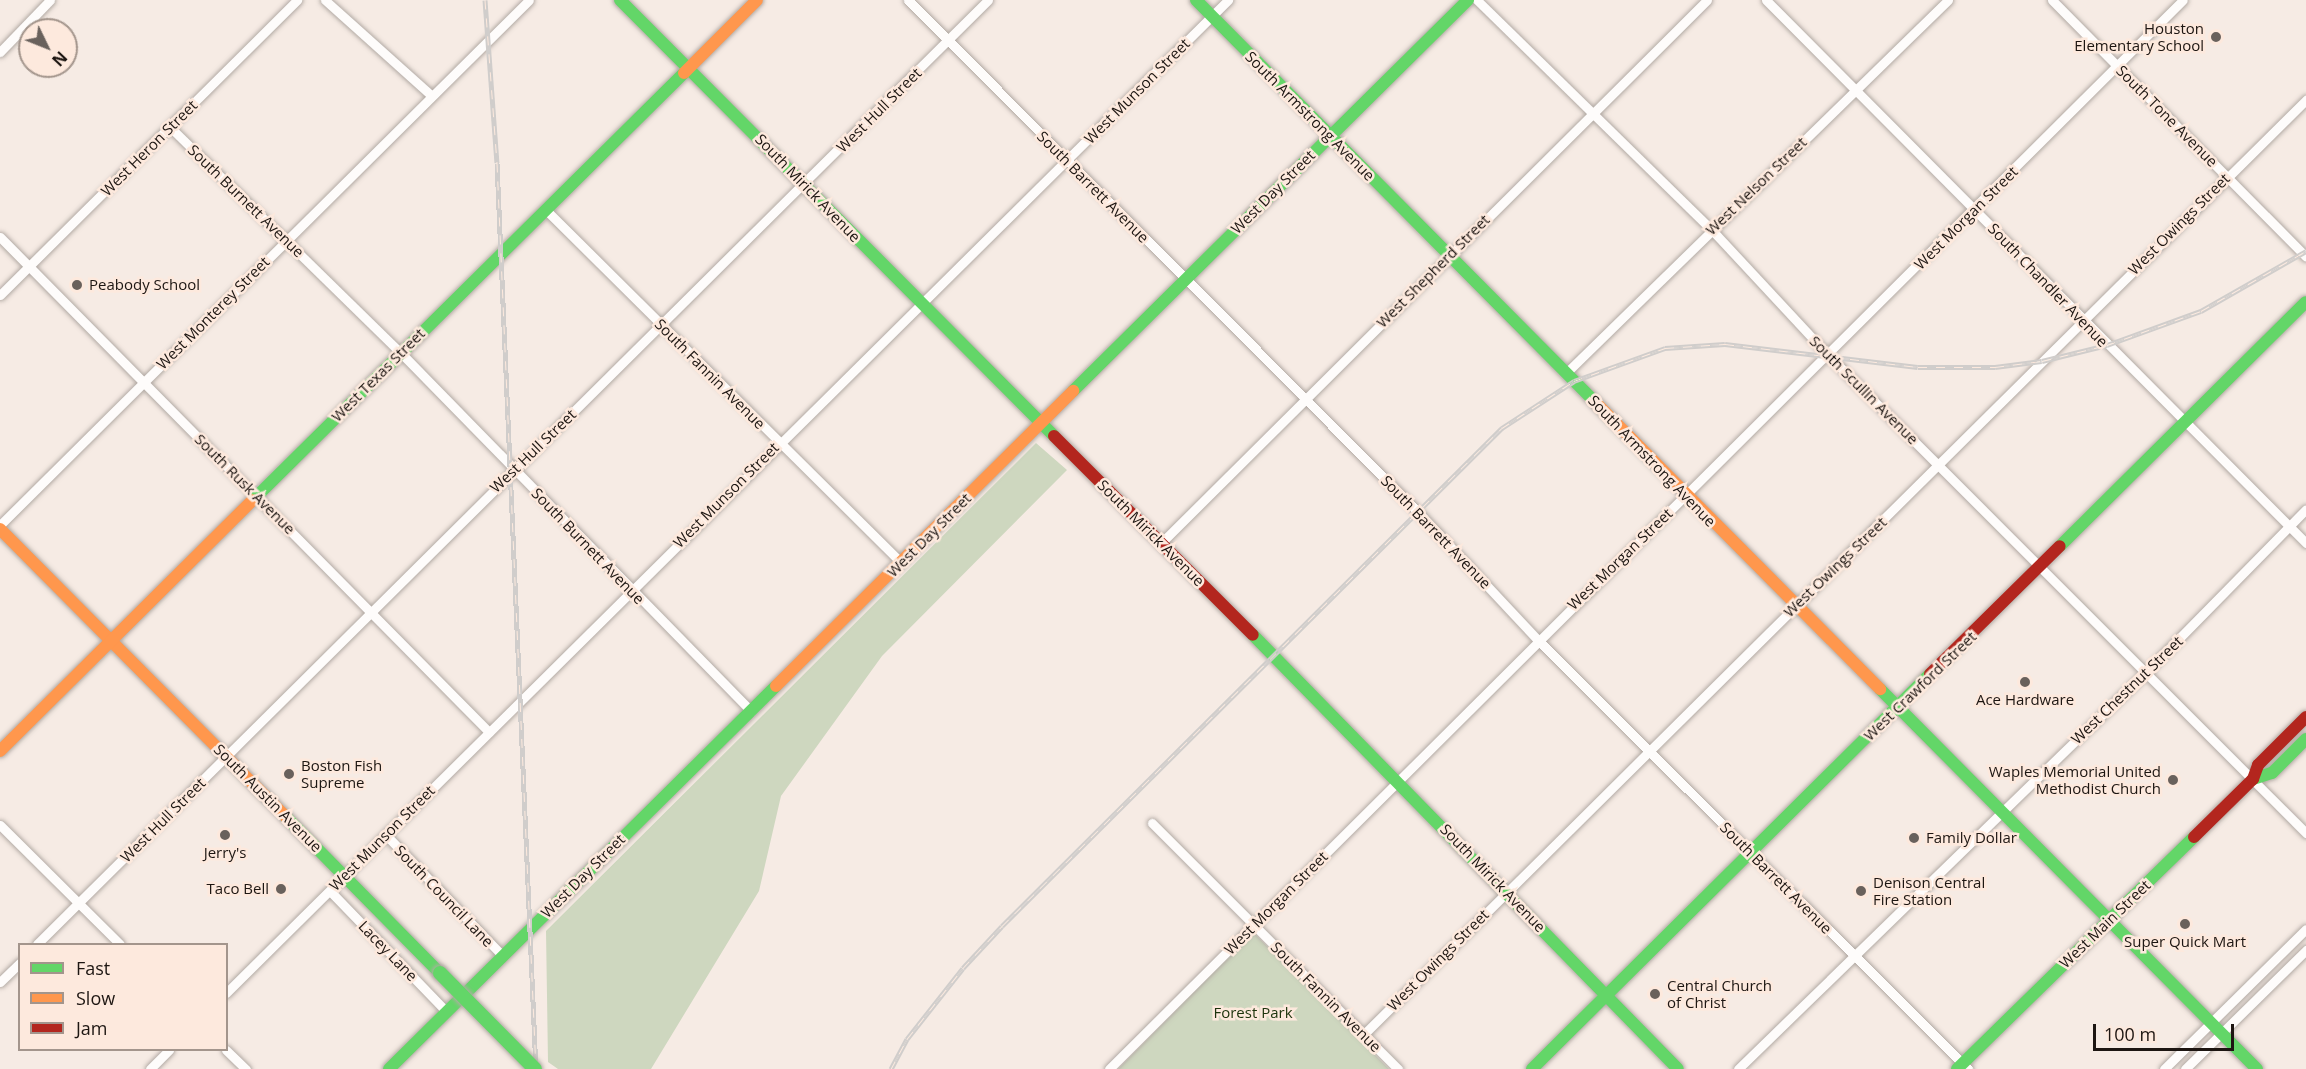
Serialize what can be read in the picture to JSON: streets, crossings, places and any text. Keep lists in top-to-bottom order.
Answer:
{
  "streets": {
    "main road": [
      "South Armstrong Avenue",
      "South Mirick Avenue",
      "West Day Street",
      "West Texas Street",
      "West Crawford Street",
      "South Austin Avenue",
      "West Main Street"
    ],
    "street": [
      "West Munson Street",
      "West Hull Street",
      "South Tone Avenue",
      "West Heron Street",
      "West Nelson Street",
      "South Barrett Avenue",
      "South Burnett Avenue",
      "West Morgan Street",
      "West Owings Street",
      "West Shepherd Street",
      "South Chandler Avenue",
      "West Monterey Street",
      "South Fannin Avenue",
      "South Scullin Avenue",
      "South Rusk Avenue",
      "West Chestnut Street",
      "South Council Lane",
      "Lacey Lane"
    ]
  },
  "crossings": [
    ["West Munson Street", "South Armstrong Avenue"],
    ["West Munson Street", "South Barrett Avenue"],
    ["West Munson Street", "South Mirick Avenue"],
    ["West Munson Street", "South Burnett Avenue"],
    ["West Munson Street", "South Fannin Avenue"],
    ["West Munson Street", "South Rusk Avenue"],
    ["West Munson Street", "South Austin Avenue"],
    ["West Munson Street", "South Council Lane"],
    ["West Munson Street", "Lacey Lane"],
    ["West Hull Street", "South Barrett Avenue"],
    ["West Hull Street", "South Mirick Avenue"],
    ["West Hull Street", "South Burnett Avenue"],
    ["West Hull Street", "South Fannin Avenue"],
    ["West Hull Street", "South Rusk Avenue"],
    ["West Hull Street", "South Austin Avenue"],
    ["South Armstrong Avenue", "West Nelson Street"],
    ["South Armstrong Avenue", "West Day Street"],
    ["South Armstrong Avenue", "West Morgan Street"],
    ["South Armstrong Avenue", "West Owings Street"],
    ["South Armstrong Avenue", "West Shepherd Street"],
    ["South Armstrong Avenue", "West Crawford Street"],
    ["South Armstrong Avenue", "West Chestnut Street"],
    ["South Armstrong Avenue", "West Main Street"],
    ["South Tone Avenue", "West Morgan Street"],
    ["South Tone Avenue", "West Owings Street"],
    ["West Heron Street", "South Burnett Avenue"],
    ["West Heron Street", "South Rusk Avenue"],
    ["West Nelson Street", "South Chandler Avenue"],
    ["West Nelson Street", "South Scullin Avenue"],
    ["South Barrett Avenue", "West Day Street"],
    ["South Barrett Avenue", "West Morgan Street"],
    ["South Barrett Avenue", "West Owings Street"],
    ["South Barrett Avenue", "West Shepherd Street"],
    ["South Barrett Avenue", "West Crawford Street"],
    ["South Barrett Avenue", "West Chestnut Street"],
    ["South Barrett Avenue", "West Main Street"],
    ["South Mirick Avenue", "West Day Street"],
    ["South Mirick Avenue", "West Morgan Street"],
    ["South Mirick Avenue", "West Owings Street"],
    ["South Mirick Avenue", "West Shepherd Street"],
    ["South Mirick Avenue", "West Texas Street"],
    ["South Mirick Avenue", "West Crawford Street"],
    ["West Day Street", "South Burnett Avenue"],
    ["West Day Street", "South Fannin Avenue"],
    ["West Day Street", "South Council Lane"],
    ["West Day Street", "Lacey Lane"],
    ["South Burnett Avenue", "West Monterey Street"],
    ["South Burnett Avenue", "West Texas Street"],
    ["West Morgan Street", "South Chandler Avenue"],
    ["West Morgan Street", "South Fannin Avenue"],
    ["West Morgan Street", "South Scullin Avenue"],
    ["West Owings Street", "South Chandler Avenue"],
    ["West Owings Street", "South Fannin Avenue"],
    ["West Owings Street", "South Scullin Avenue"],
    ["West Shepherd Street", "South Scullin Avenue"],
    ["South Chandler Avenue", "West Crawford Street"],
    ["South Chandler Avenue", "West Chestnut Street"],
    ["West Monterey Street", "South Rusk Avenue"],
    ["West Monterey Street", "South Austin Avenue"],
    ["South Fannin Avenue", "West Texas Street"],
    ["West Texas Street", "South Rusk Avenue"],
    ["West Texas Street", "South Austin Avenue"],
    ["South Scullin Avenue", "West Crawford Street"],
    ["South Scullin Avenue", "West Chestnut Street"],
    ["South Scullin Avenue", "West Main Street"]
  ],
  "parks": ["Forest Park"],
  "places": [
    "Houston Elementary School",
    "Peabody School",
    "Ace Hardware",
    "Boston Fish Supreme",
    "Waples Memorial United Methodist Church",
    "Jerry's",
    "Family Dollar",
    "Taco Bell",
    "Denison Central Fire Station",
    "Super Quick Mart",
    "Central Church of Christ"
  ],
  "legend": ["Fast", "Slow", "Jam"],
  "scale_bar": "100 m",
  "north": "bottom right"
}
